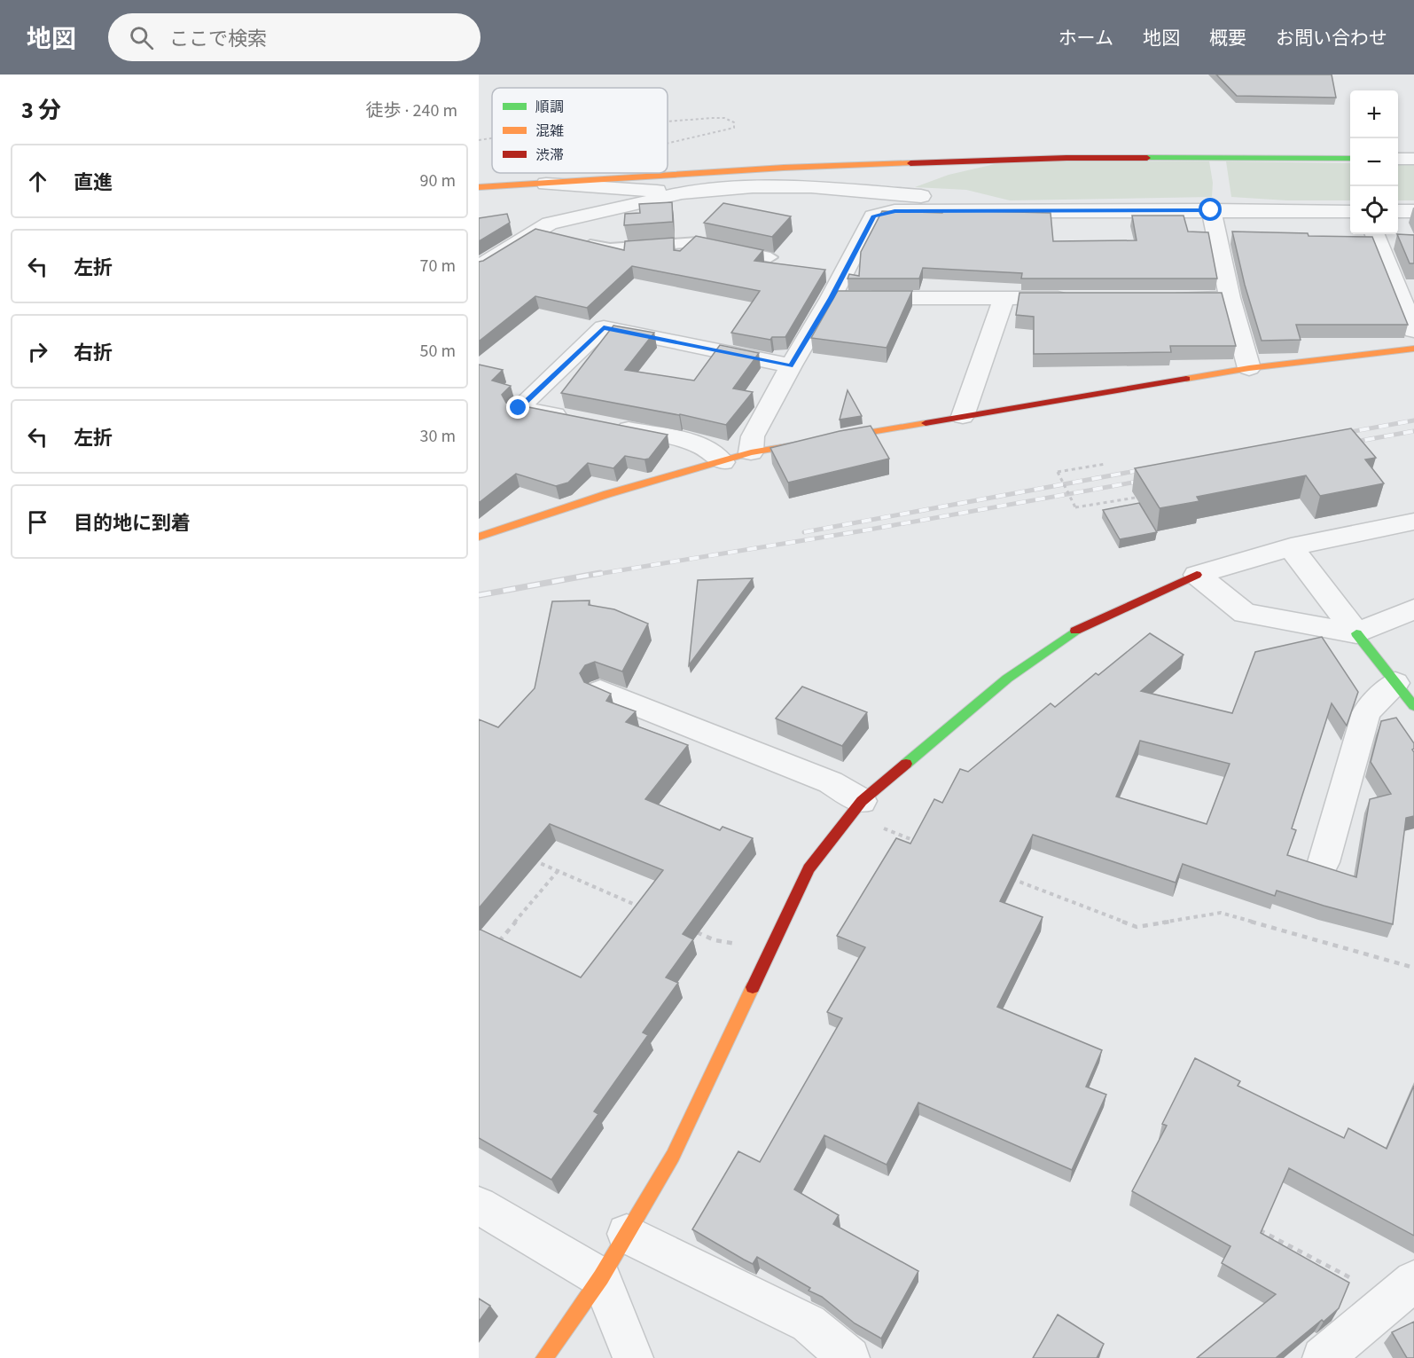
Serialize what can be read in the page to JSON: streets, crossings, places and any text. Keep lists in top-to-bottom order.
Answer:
{
  "legend": ["順調", "混雑", "渋滞"],
  "page": {
    "header": "地図",
    "search": "ここで検索",
    "nav": [
      "ホーム",
      "地図",
      "概要",
      "お問い合わせ"
    ],
    "heading": ["3 分", "徒歩 · 240 m"],
    "map_buttons": ["+", "−"],
    "list": [
      ["直進", "90 m"],
      ["左折", "70 m"],
      ["右折", "50 m"],
      ["左折", "30 m"],
      "目的地に到着"
    ]
  }
}
